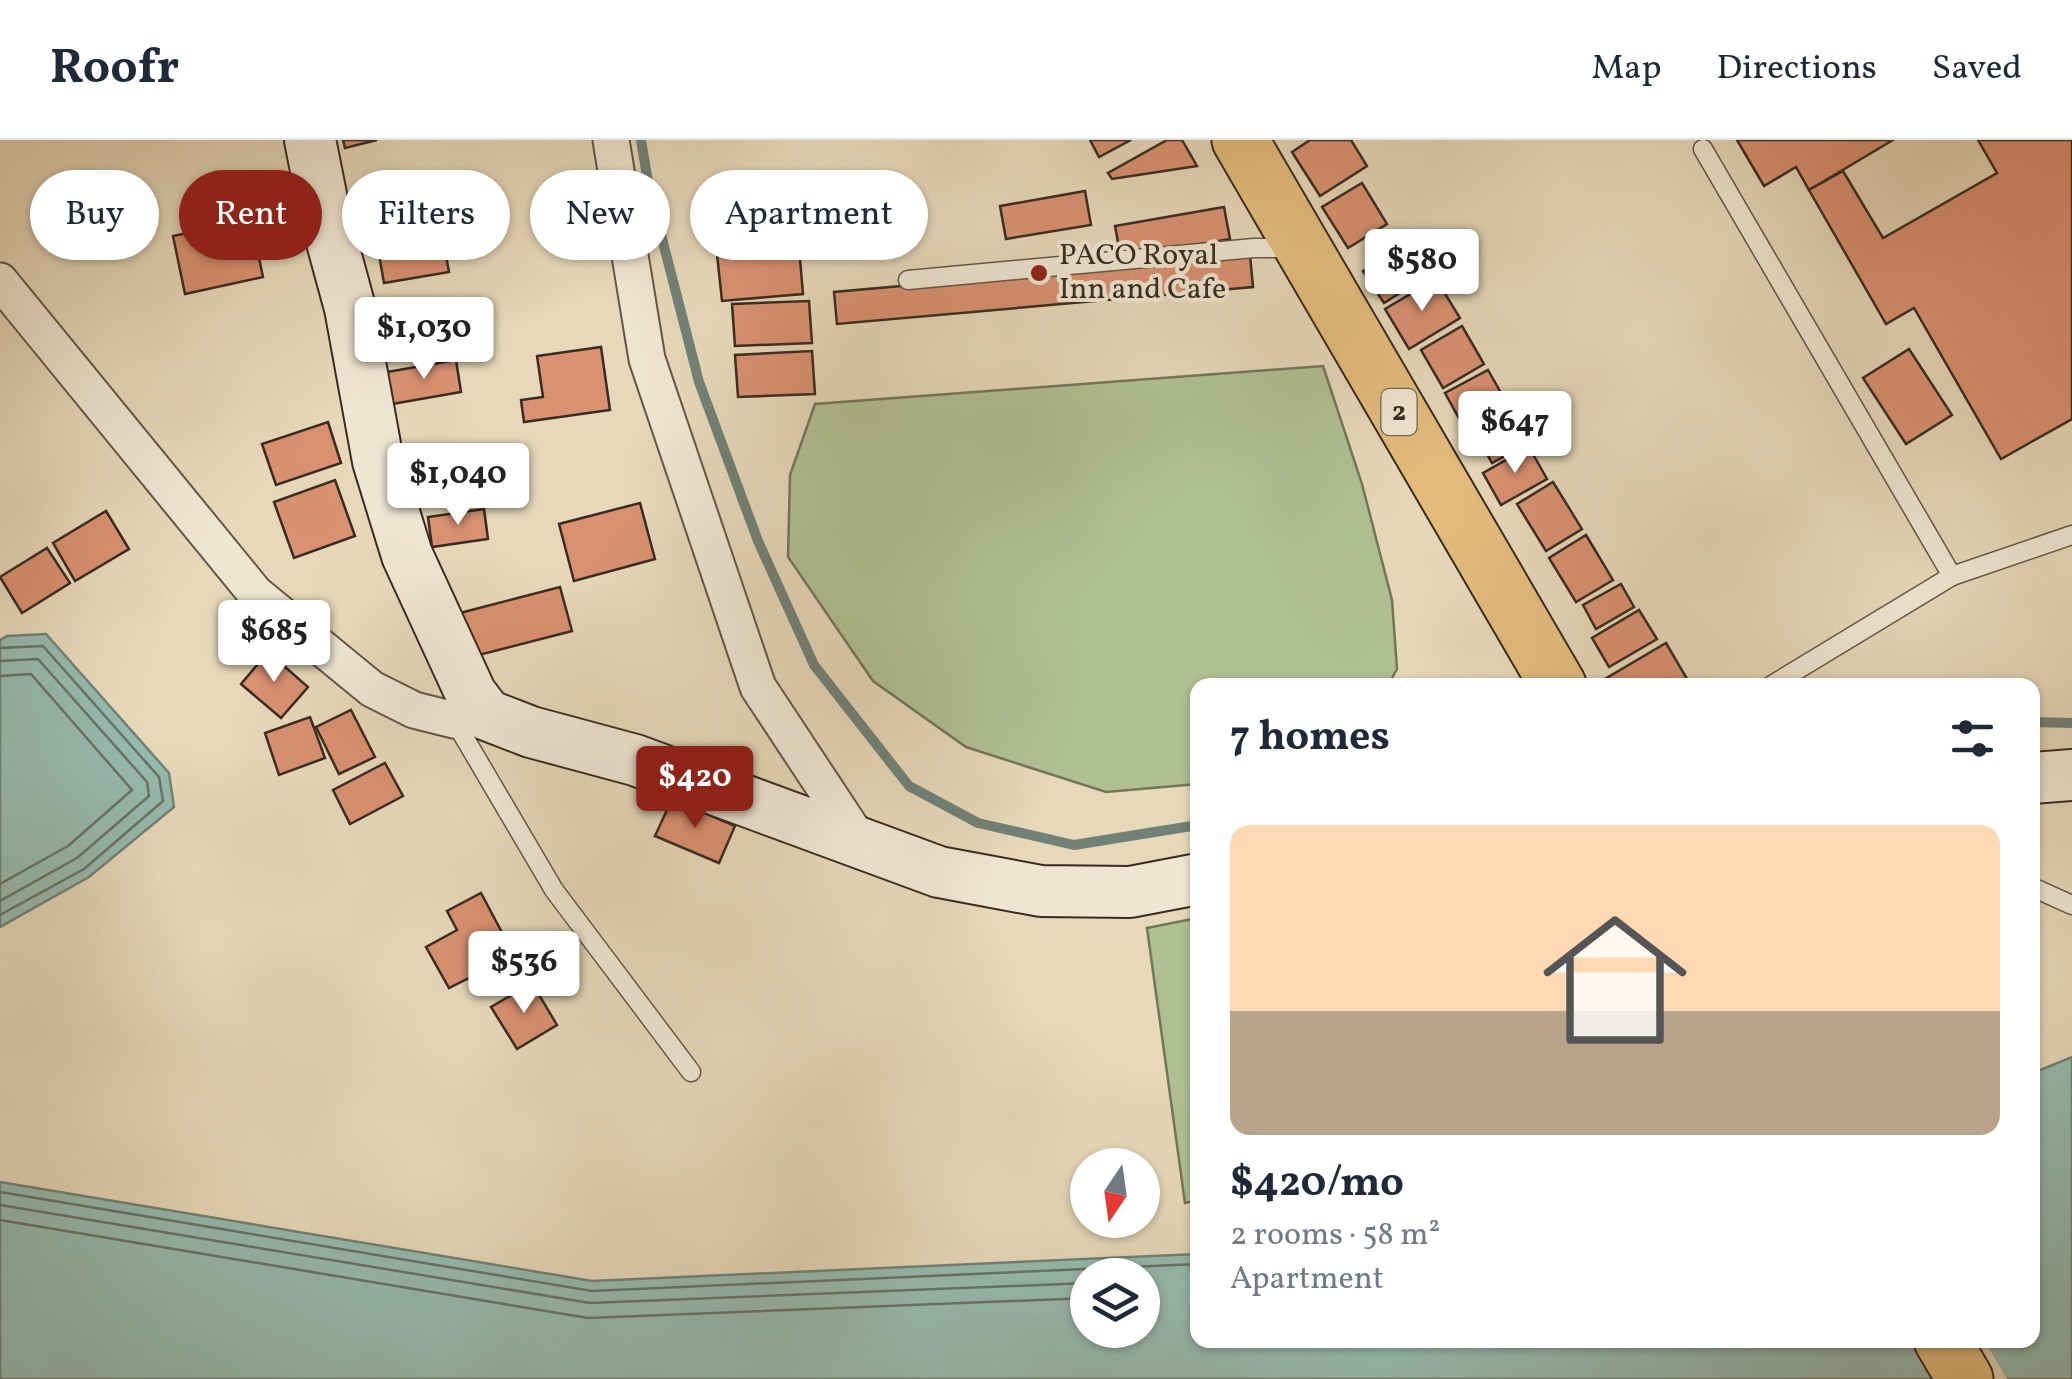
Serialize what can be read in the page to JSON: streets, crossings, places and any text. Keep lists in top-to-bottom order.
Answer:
{
  "streets": {
    "highway": ["2"]
  },
  "places": ["PACO Royal Inn and Cafe"],
  "north": "bottom",
  "page": {
    "header": "Roofr",
    "nav": ["Map", "Directions", "Saved"],
    "chip": [
      "Buy",
      "Rent",
      "Filters",
      "New",
      "Apartment"
    ],
    "price": [
      "$580",
      "$1,030",
      "$647",
      "$1,040",
      "$685",
      "$420",
      "$536"
    ],
    "heading": "7 homes",
    "list": [
      {
        "name": "$420/mo",
        "note": "2 rooms · 58 m² · Apartment"
      }
    ]
  }
}
